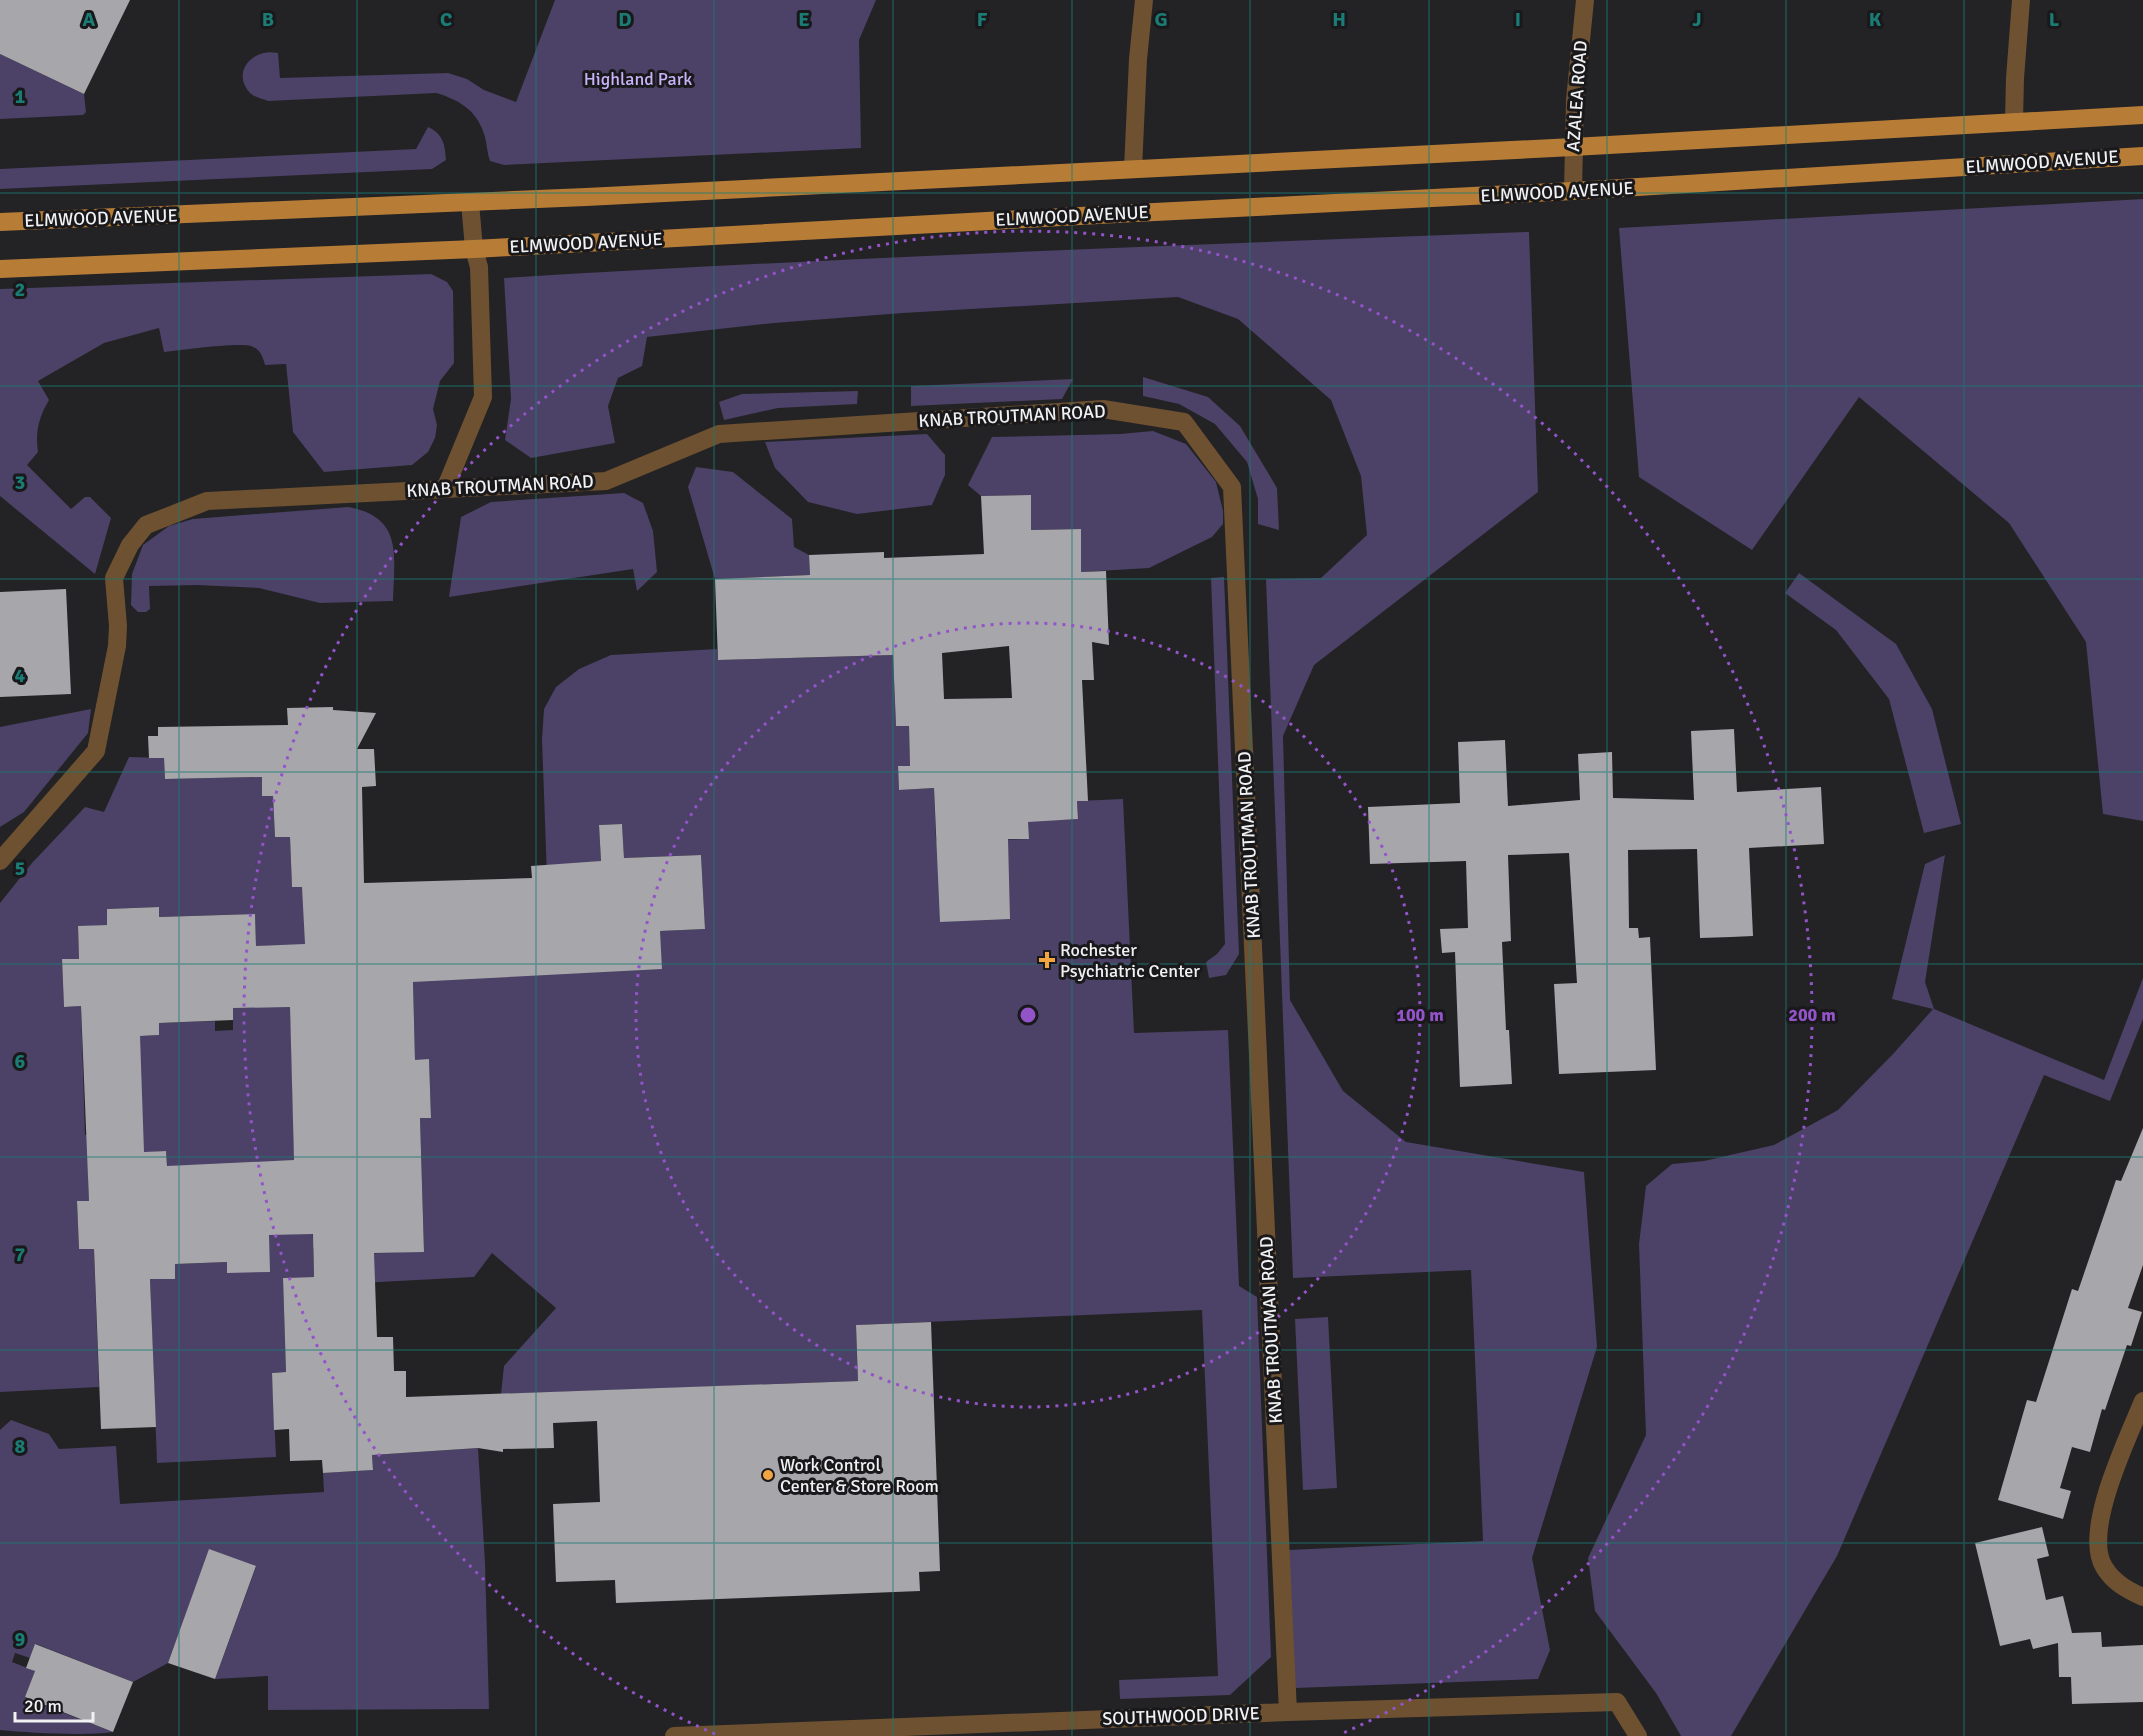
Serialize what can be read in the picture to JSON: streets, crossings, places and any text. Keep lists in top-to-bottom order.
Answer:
{
  "streets": {
    "main road": ["ELMWOOD AVENUE"],
    "street": ["AZALEA ROAD", "KNAB TROUTMAN ROAD", "SOUTHWOOD DRIVE"]
  },
  "crossings": [
    ["AZALEA ROAD", "ELMWOOD AVENUE"],
    ["KNAB TROUTMAN ROAD", "SOUTHWOOD DRIVE"]
  ],
  "parks": ["Highland Park"],
  "places": {
    "health": ["Rochester Psychiatric Center"],
    "other": ["Work Control Center & Store Room"]
  },
  "scale_bar": "20 m",
  "grid": {
    "columns": [
      "A",
      "B",
      "C",
      "D",
      "E",
      "F",
      "G",
      "H",
      "I",
      "J",
      "K",
      "L"
    ],
    "rows": [
      "1",
      "2",
      "3",
      "4",
      "5",
      "6",
      "7",
      "8",
      "9"
    ]
  },
  "rings": ["100 m", "200 m"]
}
